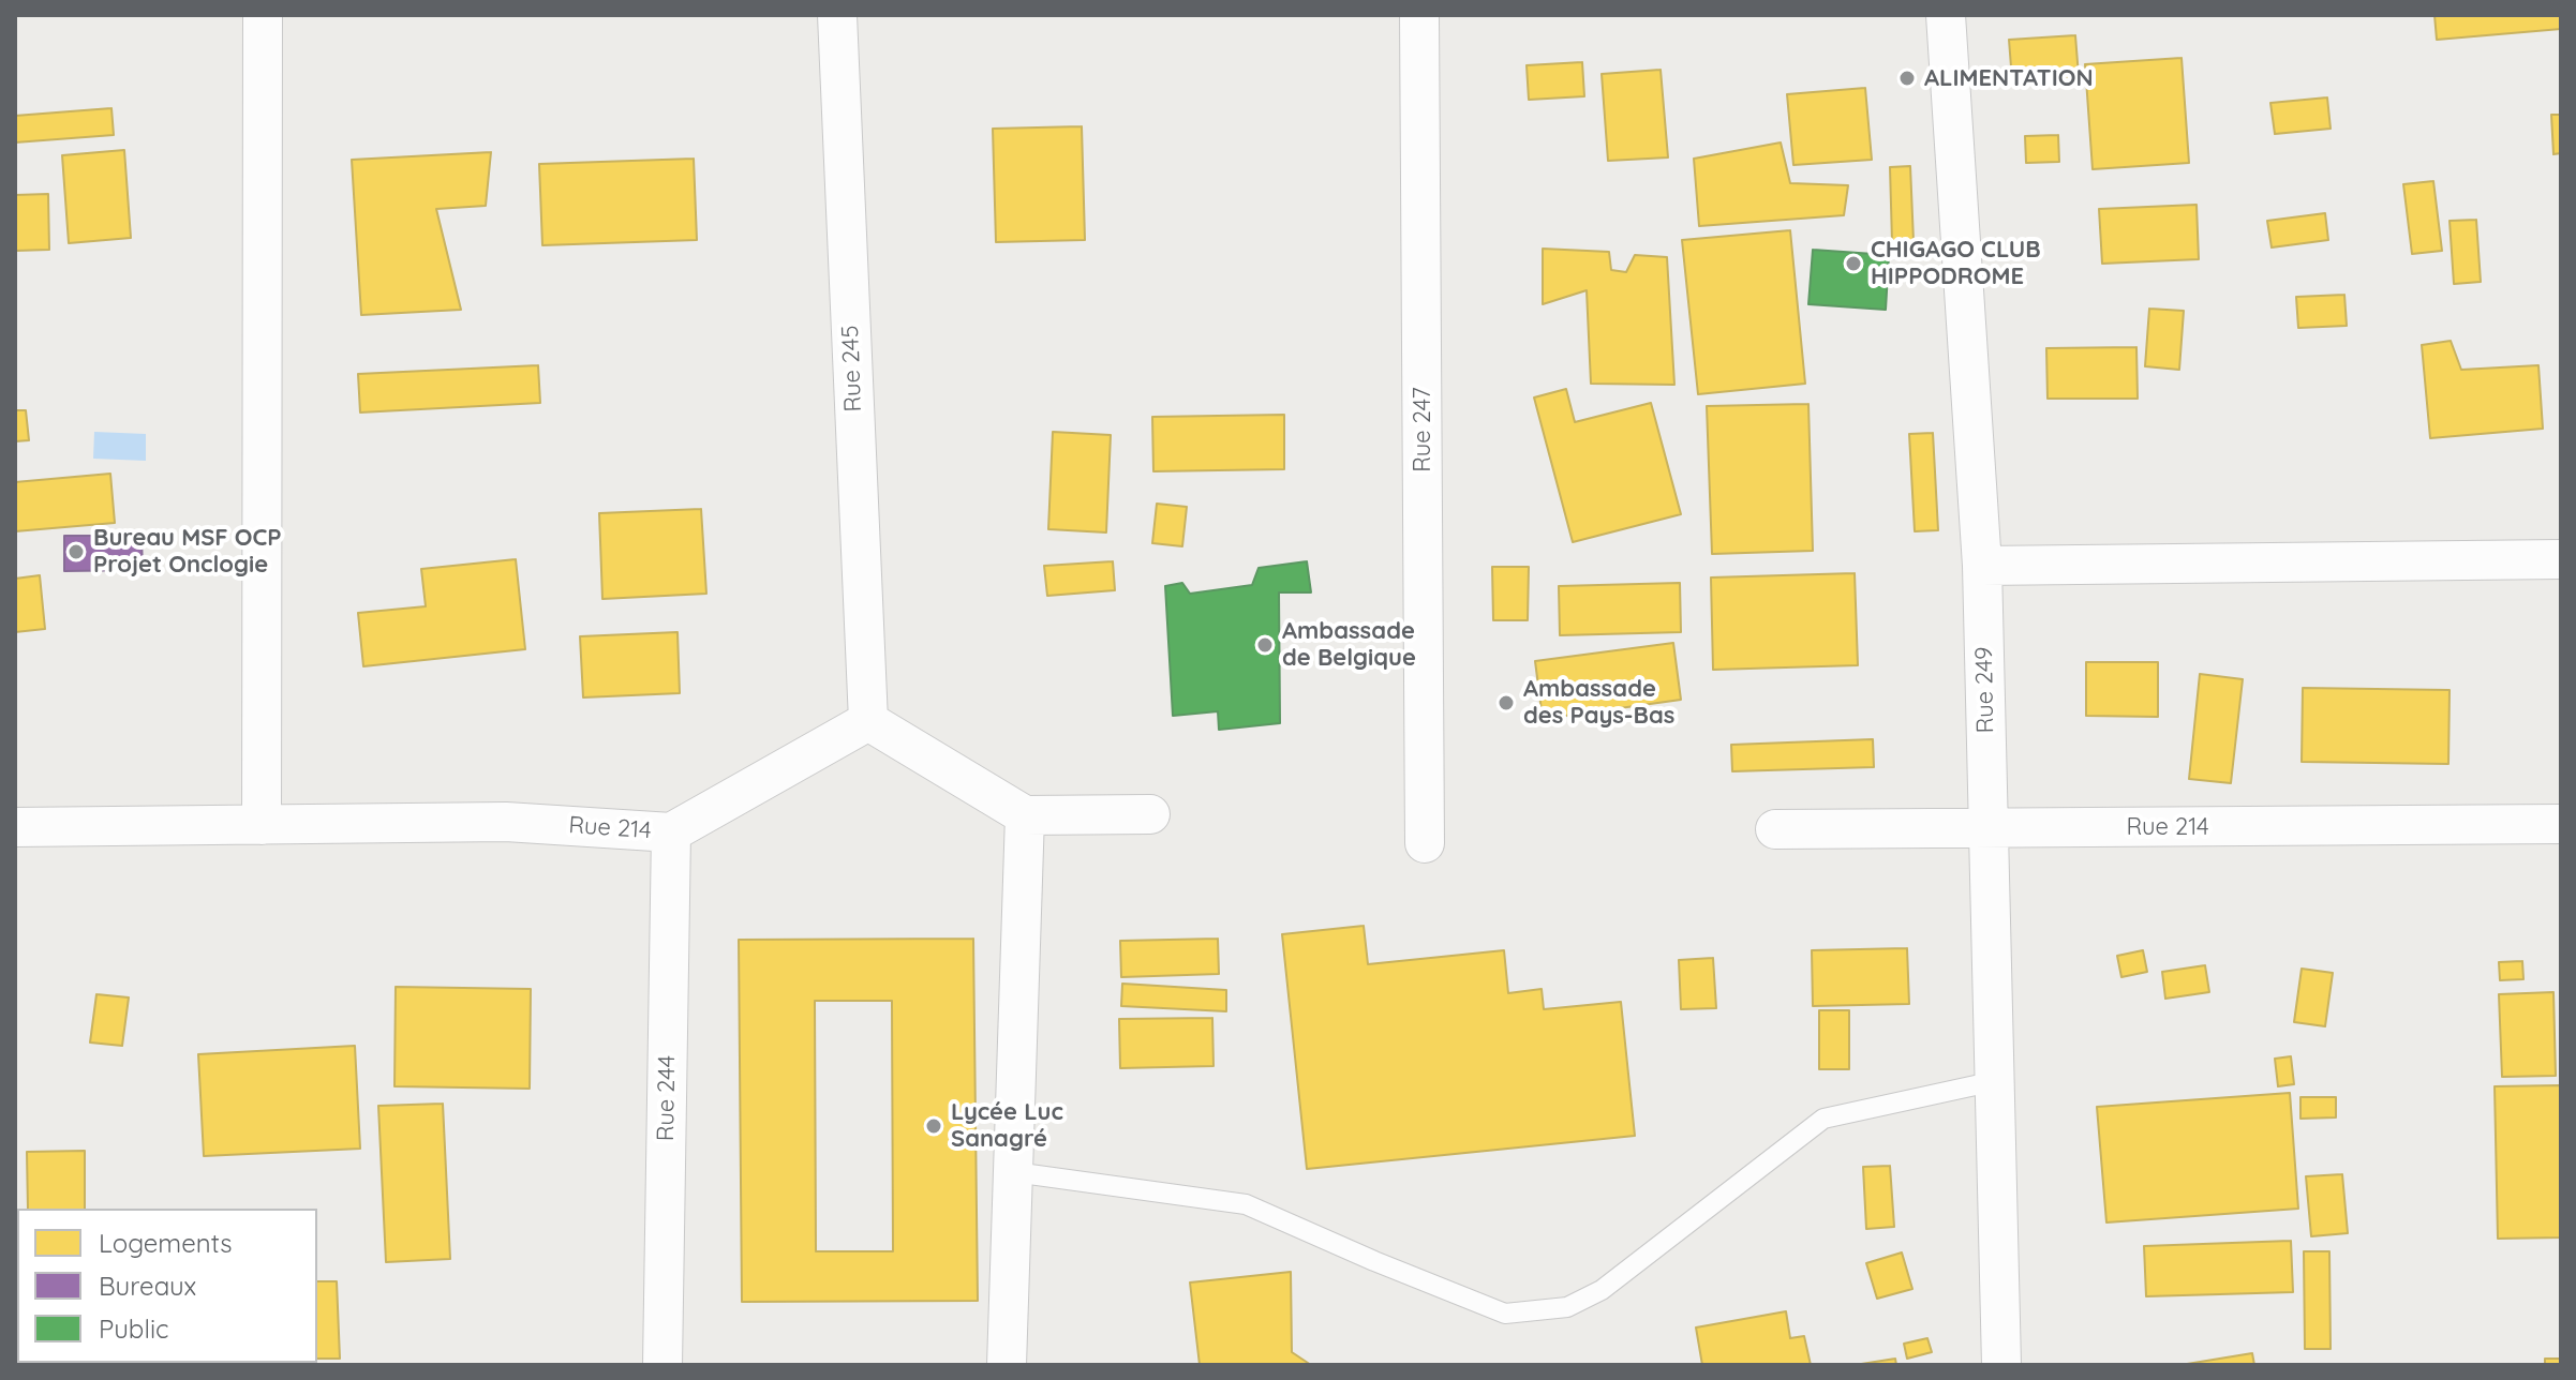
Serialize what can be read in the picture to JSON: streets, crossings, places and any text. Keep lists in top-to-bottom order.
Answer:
{
  "streets": {
    "street": [
      "Rue 245",
      "Rue 247",
      "Rue 249",
      "Rue 214",
      "Rue 244"
    ]
  },
  "crossings": [
    ["Rue 245", "Rue 214"],
    ["Rue 249", "Rue 214"],
    ["Rue 214", "Rue 244"]
  ],
  "places": [
    "ALIMENTATION",
    "CHIGAGO CLUB HIPPODROME",
    "Bureau MSF OCP Projet Onclogie",
    "Ambassade de Belgique",
    "Ambassade des Pays-Bas",
    "Lycée Luc Sanagré"
  ],
  "legend": ["Logements", "Bureaux", "Public"]
}
